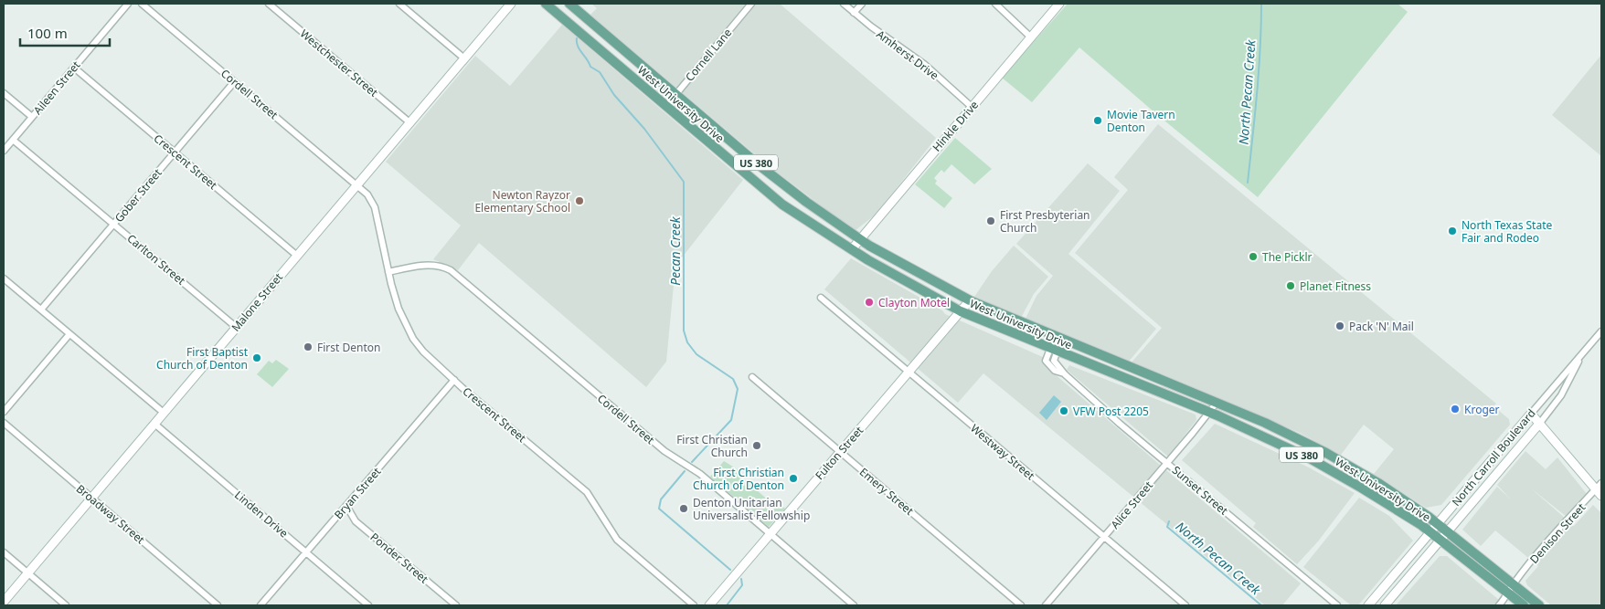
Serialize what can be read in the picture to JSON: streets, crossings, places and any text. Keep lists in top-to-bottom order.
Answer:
{
  "streets": {
    "main road": ["West University Drive", "US 380"],
    "street": [
      "Cornell Lane",
      "Amherst Drive",
      "Westchester Street",
      "Aileen Street",
      "Cordell Street",
      "Hinkle Drive",
      "Crescent Street",
      "Gober Street",
      "Carlton Street",
      "Malone Street",
      "Westway Street",
      "Fulton Street",
      "North Carroll Boulevard",
      "Sunset Street",
      "Emery Street",
      "Bryan Street",
      "Alice Street",
      "Broadway Street",
      "Linden Drive",
      "Denison Street",
      "Ponder Street"
    ]
  },
  "crossings": [
    ["Cornell Lane", "West University Drive"],
    ["Amherst Drive", "Hinkle Drive"],
    ["Westchester Street", "Malone Street"],
    ["Aileen Street", "Crescent Street"],
    ["Aileen Street", "Carlton Street"],
    ["Cordell Street", "Crescent Street"],
    ["Cordell Street", "Gober Street"],
    ["Cordell Street", "Malone Street"],
    ["Cordell Street", "Fulton Street"],
    ["West University Drive", "Hinkle Drive"],
    ["West University Drive", "Fulton Street"],
    ["West University Drive", "North Carroll Boulevard"],
    ["West University Drive", "Sunset Street"],
    ["West University Drive", "Alice Street"],
    ["West University Drive", "Denison Street"],
    ["Crescent Street", "Gober Street"],
    ["Crescent Street", "Malone Street"],
    ["Crescent Street", "Bryan Street"],
    ["Gober Street", "Carlton Street"],
    ["Carlton Street", "Malone Street"],
    ["Malone Street", "Broadway Street"],
    ["Malone Street", "Linden Drive"],
    ["Westway Street", "Fulton Street"],
    ["Westway Street", "Alice Street"],
    ["Fulton Street", "Emery Street"],
    ["Sunset Street", "Alice Street"],
    ["Bryan Street", "Linden Drive"],
    ["Bryan Street", "Ponder Street"]
  ],
  "water": ["North Pecan Creek", "Pecan Creek"],
  "places": [
    "Movie Tavern Denton",
    "Newton Rayzor Elementary School",
    "First Presbyterian Church",
    "North Texas State Fair and Rodeo",
    "The Picklr",
    "Planet Fitness",
    "Clayton Motel",
    "Pack 'N' Mail",
    "First Denton",
    "First Baptist Church of Denton",
    "Kroger",
    "VFW Post 2205",
    "First Christian Church",
    "First Christian Church of Denton",
    "Denton Unitarian Universalist Fellowship"
  ],
  "scale_bar": "100 m"
}
